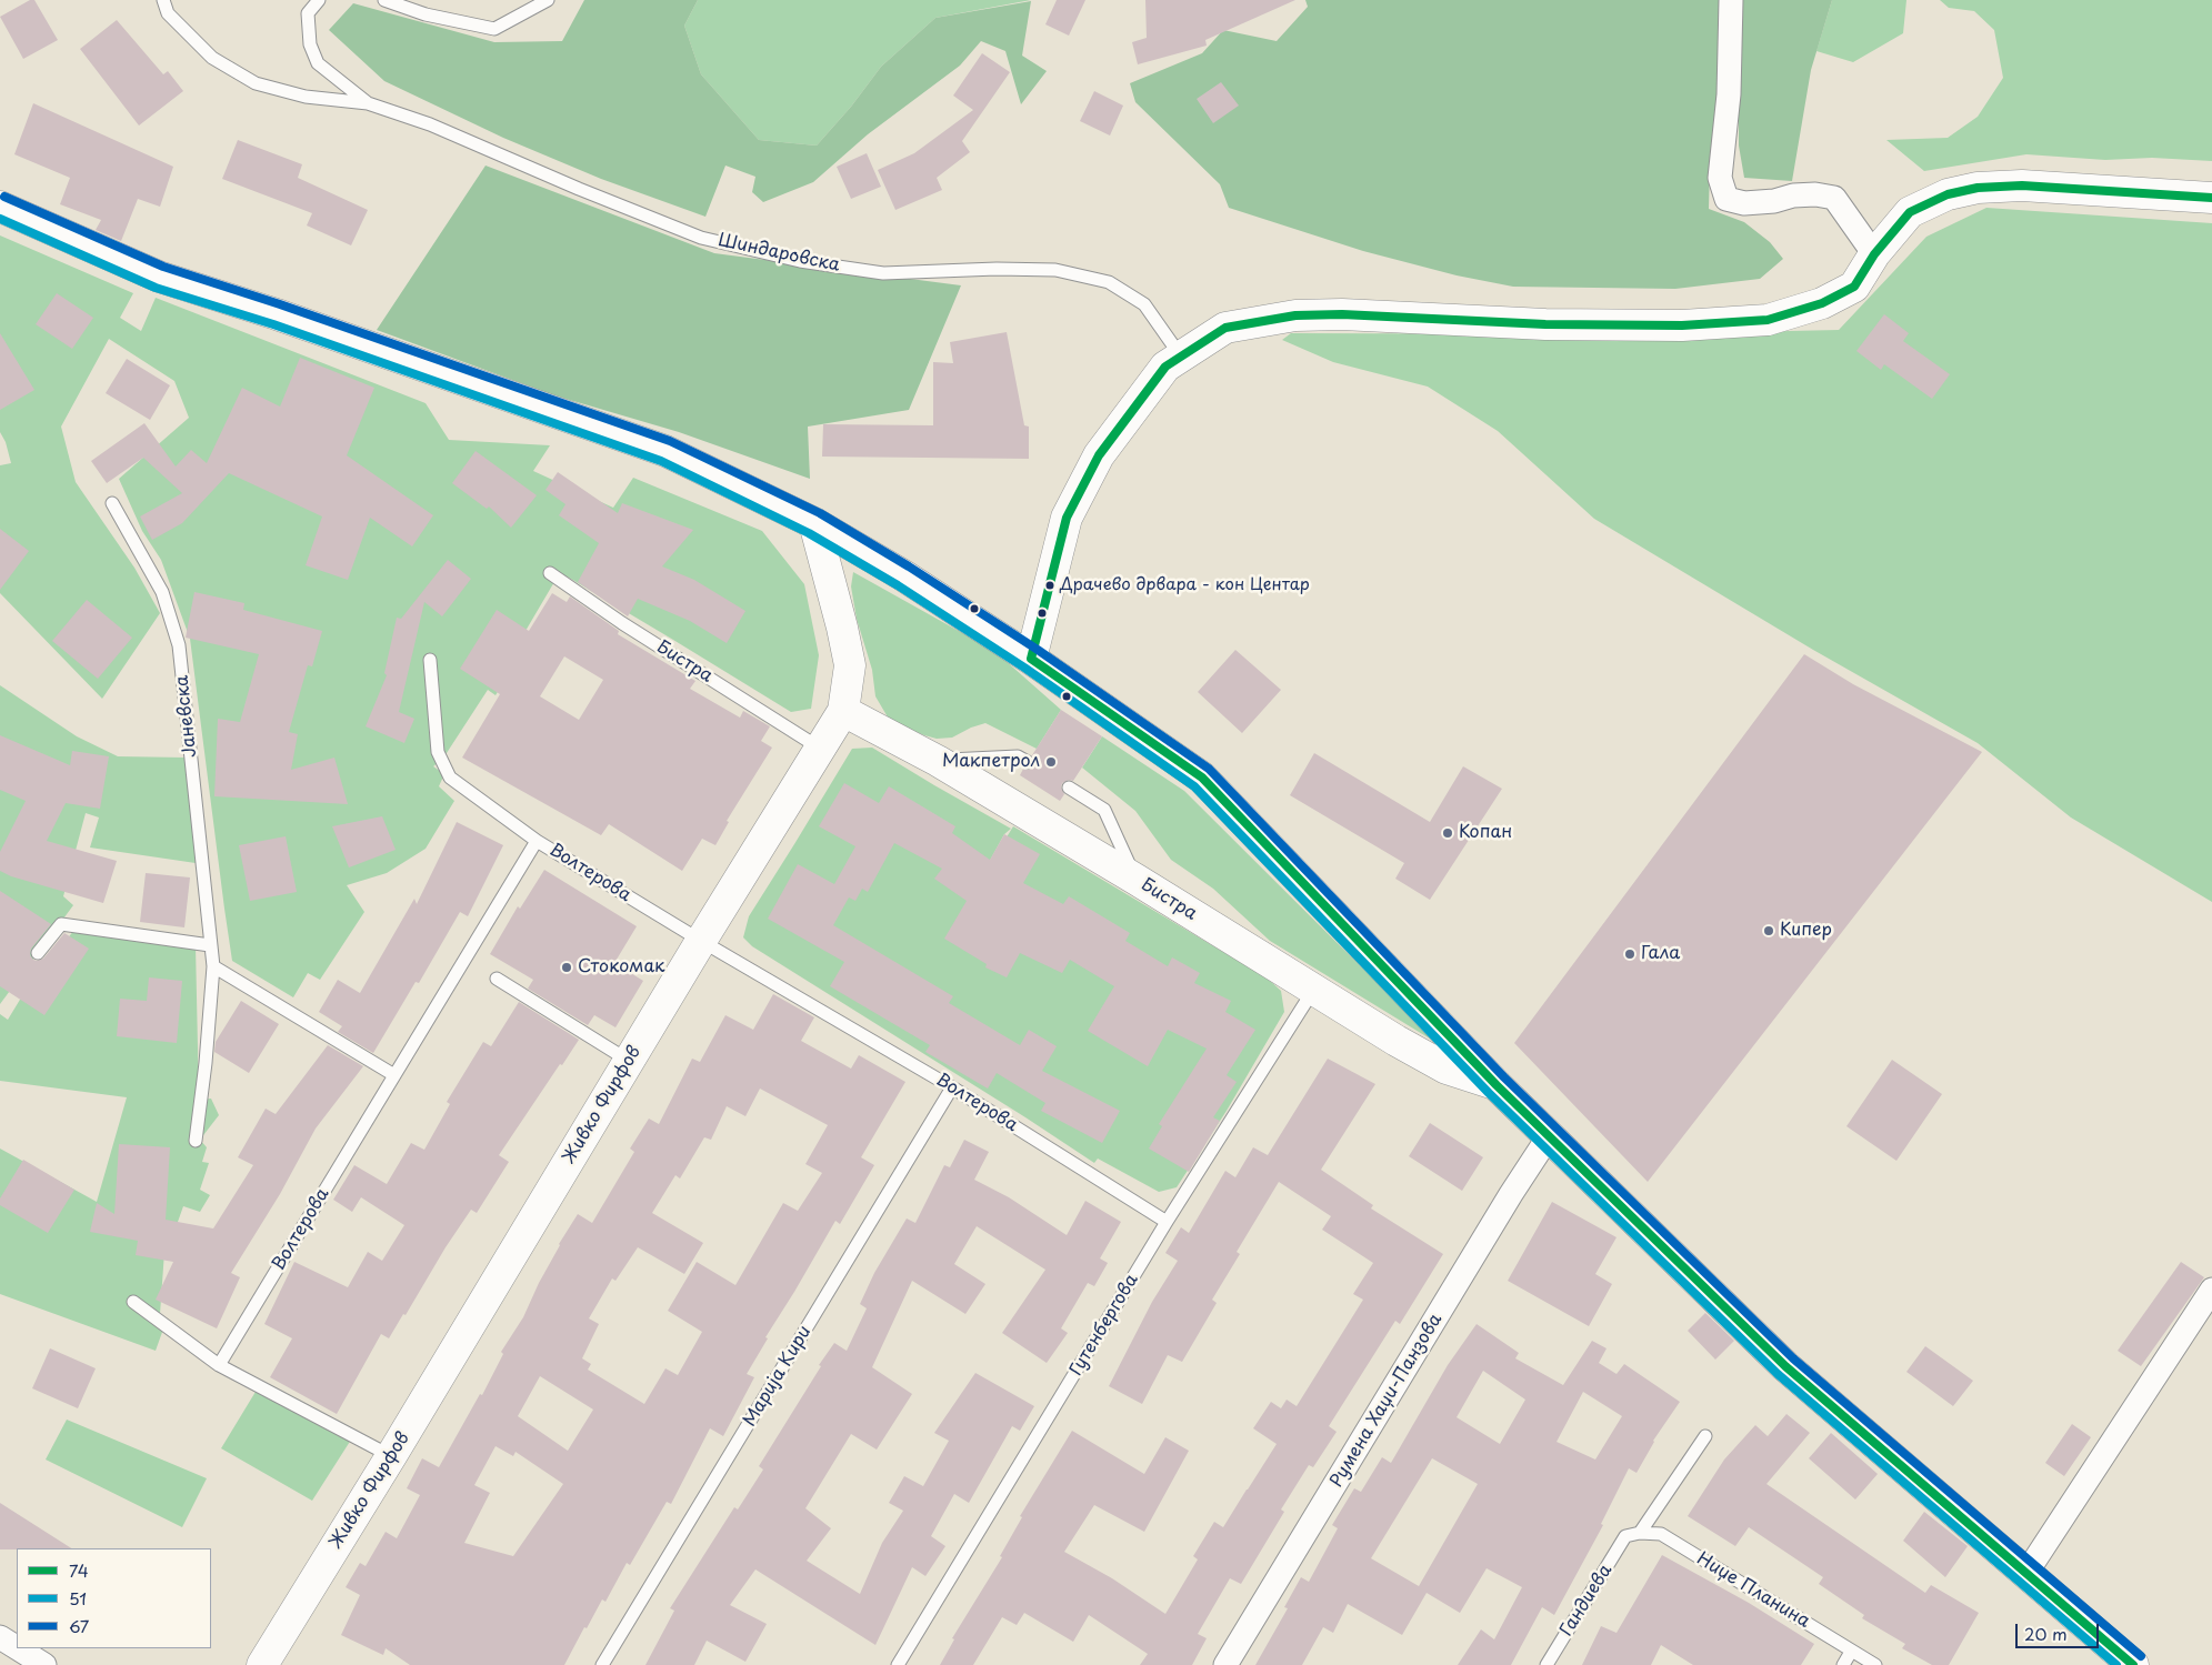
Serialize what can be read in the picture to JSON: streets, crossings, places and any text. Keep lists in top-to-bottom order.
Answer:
{
  "streets": {
    "street": ["Бистра", "Живко Фирфов", "Румена Хаџи-Панзова"],
    "lane": [
      "Шиндаровска",
      "Јаневска",
      "Волтерова",
      "Гутенбергова",
      "Марија Кири",
      "Ниџе Планина",
      "Гандиева"
    ]
  },
  "crossings": [
    ["Бистра", "Живко Фирфов"],
    ["Бистра", "Гутенбергова"],
    ["Волтерова", "Живко Фирфов"],
    ["Волтерова", "Гутенбергова"],
    ["Волтерова", "Марија Кири"],
    ["Ниџе Планина", "Гандиева"]
  ],
  "places": [
    "Драчево дрвара - кон Центар",
    "Макпетрол",
    "Копан",
    "Кипер",
    "Гала",
    "Стокомак"
  ],
  "lines": ["transit line 74", "transit line 67", "transit line 51"],
  "legend": ["74", "51", "67"],
  "scale_bar": "20 m"
}
